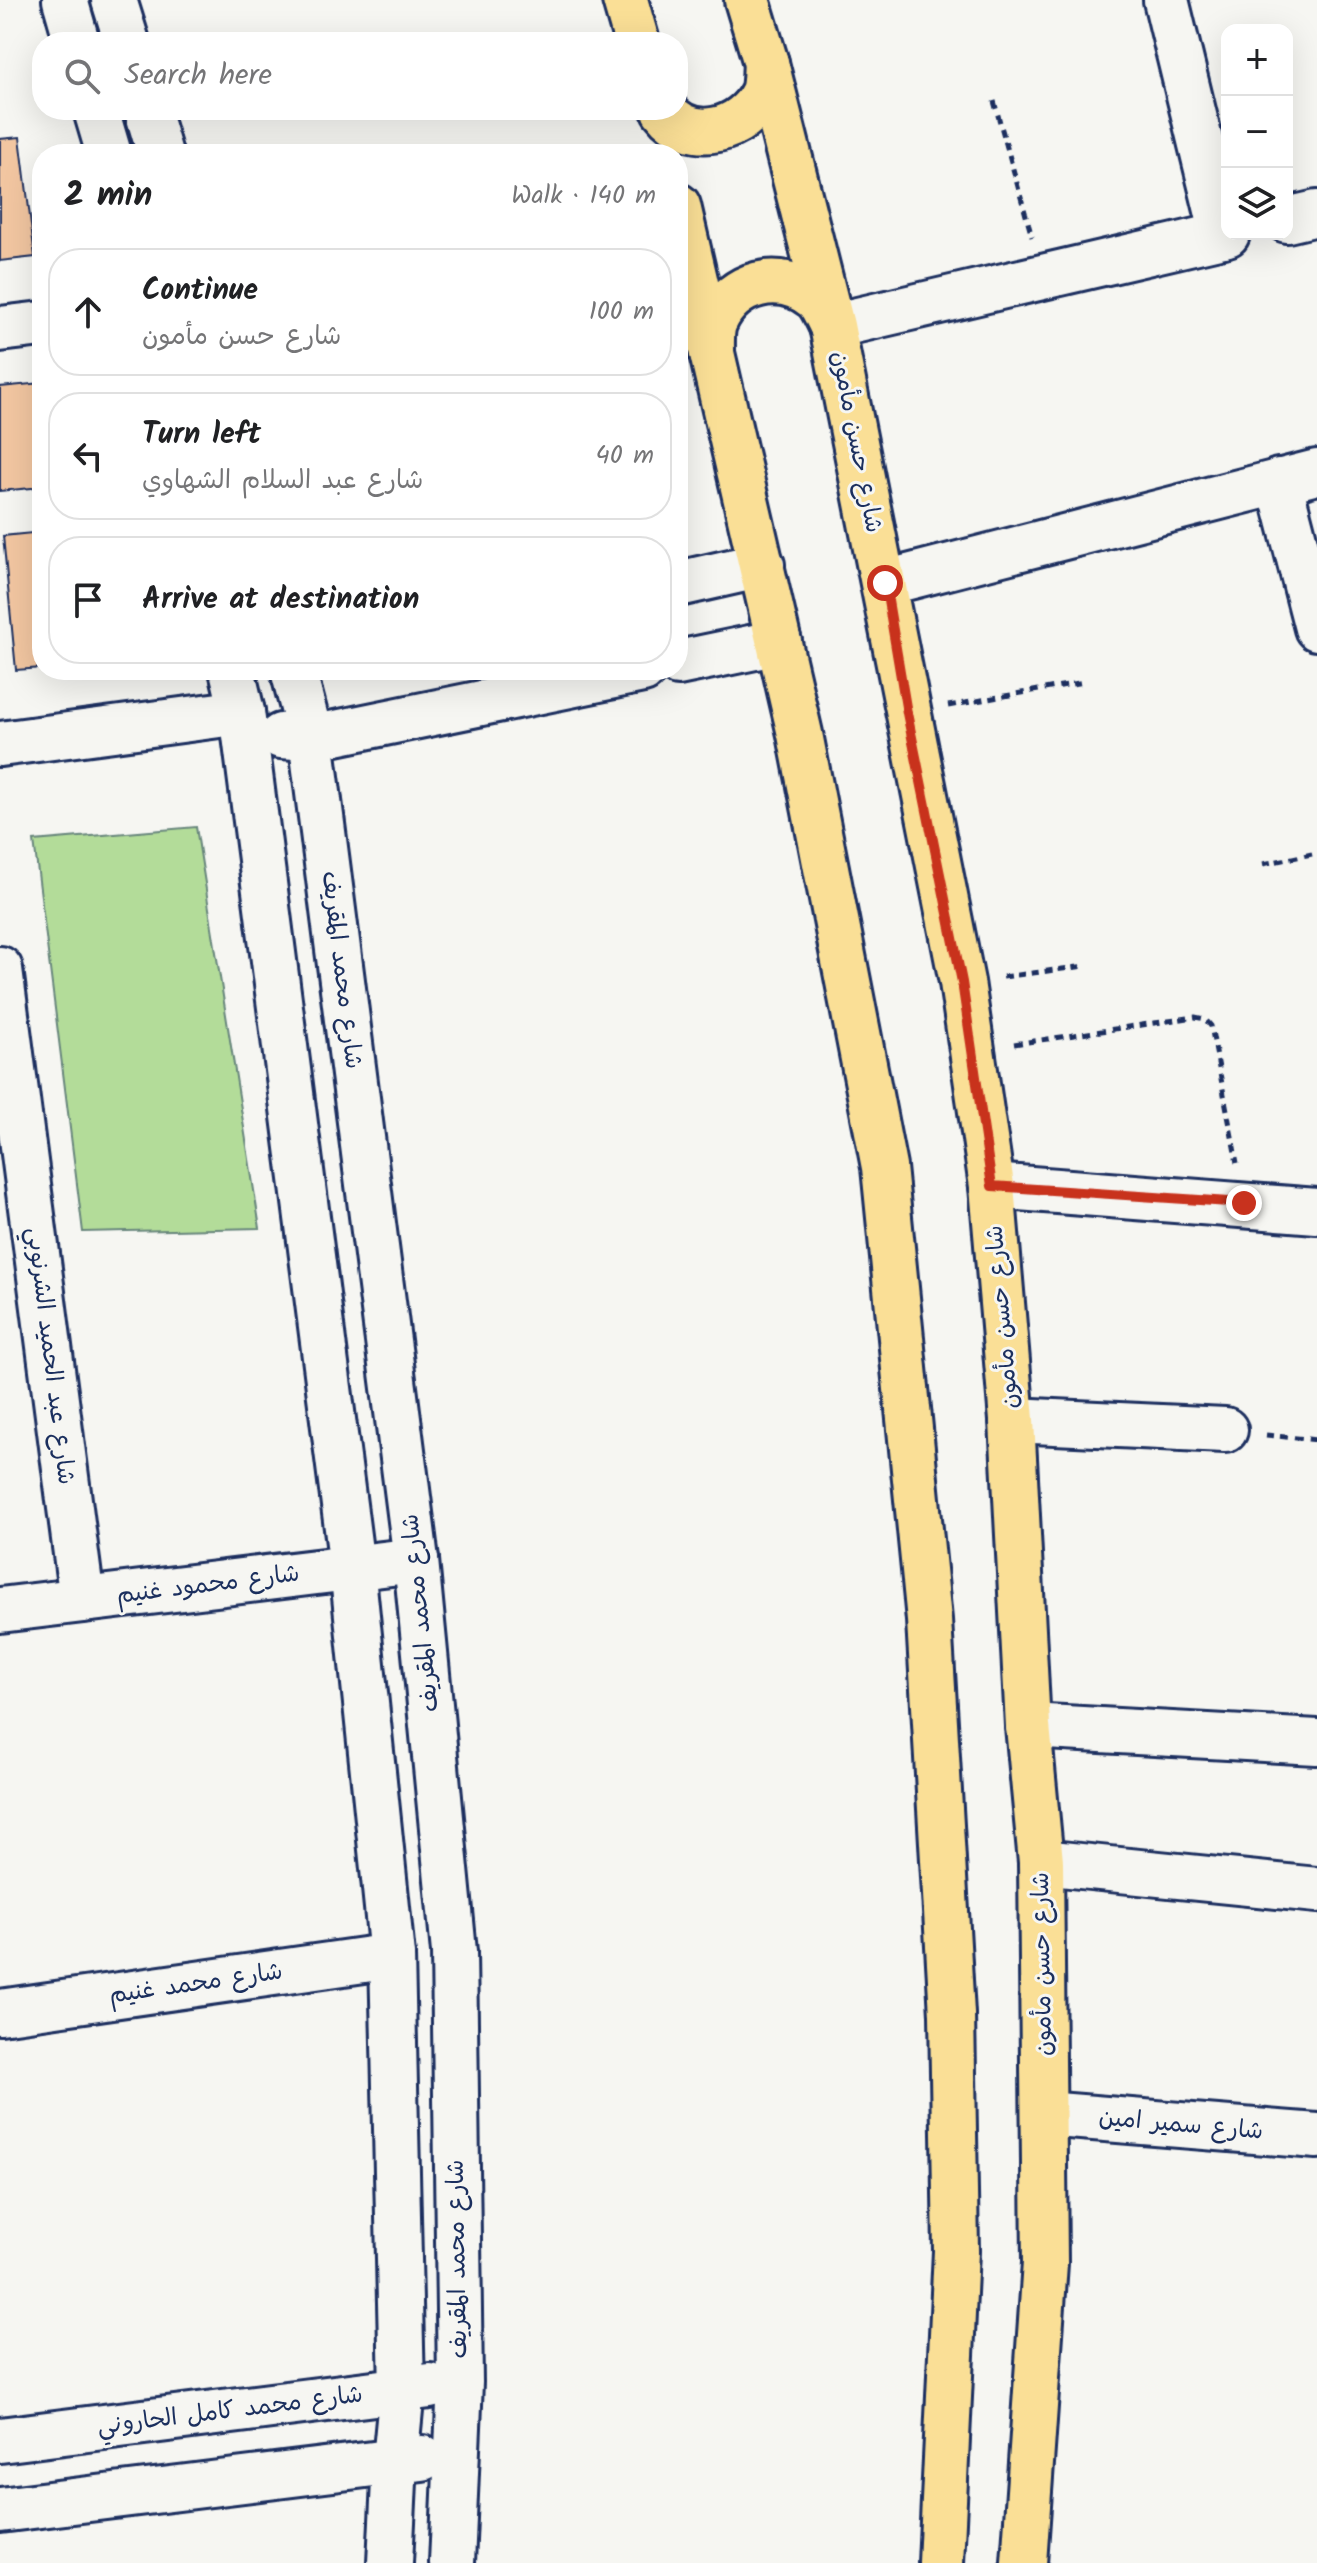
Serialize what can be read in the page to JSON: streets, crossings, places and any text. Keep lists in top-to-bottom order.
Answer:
{
  "streets": {
    "main road": ["شارع حسن مأمون"],
    "street": [
      "شارع محمد المقريف",
      "شارع عبد الحميد الشرنوبي",
      "شارع محمود غنيم",
      "شارع محمد غنيم",
      "شارع سمير امين",
      "شارع محمد كامل الحاروني"
    ]
  },
  "crossings": [
    ["شارع حسن مأمون", "شارع سمير امين"],
    ["شارع محمد المقريف", "شارع محمود غنيم"],
    ["شارع محمد المقريف", "شارع محمد كامل الحاروني"],
    ["شارع عبد الحميد الشرنوبي", "شارع محمود غنيم"]
  ],
  "page": {
    "map_buttons": ["+", "−"],
    "search": "Search here",
    "heading": ["2 min", "Walk · 140 m"],
    "list": [
      ["Continue", "شارع حسن مأمون", "100 m"],
      ["Turn left", "شارع عبد السلام الشهاوي", "40 m"],
      "Arrive at destination"
    ]
  }
}
